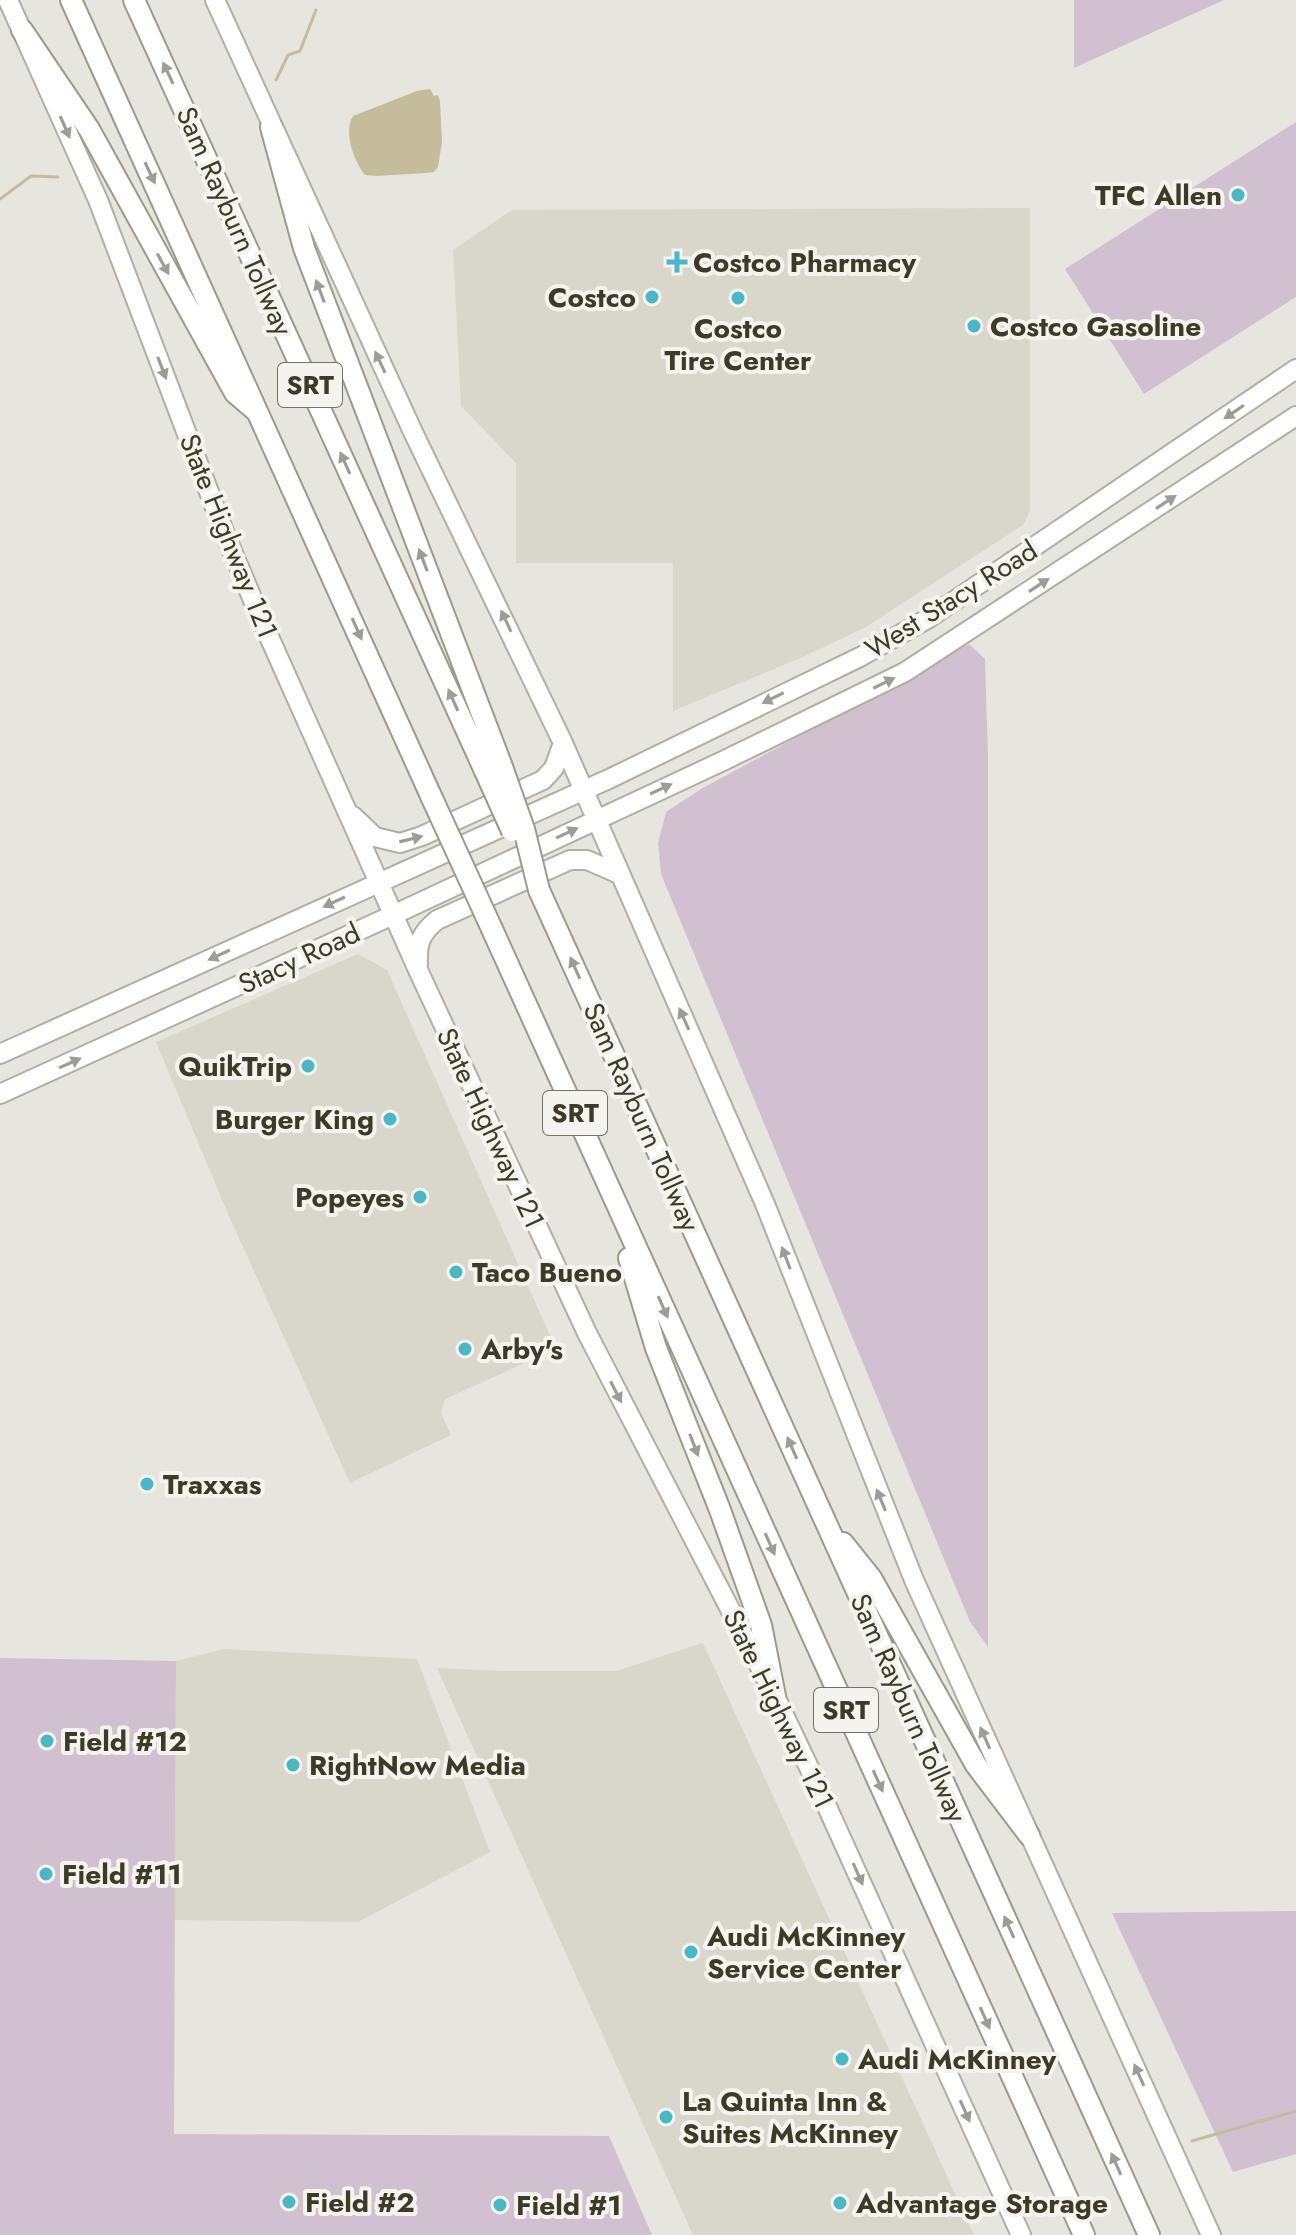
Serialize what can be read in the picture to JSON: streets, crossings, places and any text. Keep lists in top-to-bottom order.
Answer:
{
  "streets": {
    "highway": ["Sam Rayburn Tollway", "SRT"],
    "main road": ["State Highway 121", "West Stacy Road", "Stacy Road"]
  },
  "crossings": [
    ["State Highway 121", "Stacy Road"],
    ["West Stacy Road", "Stacy Road"]
  ],
  "one_way": ["State Highway 121"],
  "places": {
    "other": [
      "TFC Allen",
      "Costco",
      "Costco Tire Center",
      "Costco Gasoline",
      "QuikTrip",
      "Burger King",
      "Popeyes",
      "Taco Bueno",
      "Arby's",
      "Traxxas",
      "Field #12",
      "RightNow Media",
      "Field #11",
      "Audi McKinney Service Center",
      "Audi McKinney",
      "La Quinta Inn & Suites McKinney",
      "Field #2",
      "Advantage Storage",
      "Field #1"
    ],
    "health": ["Costco Pharmacy"]
  }
}
